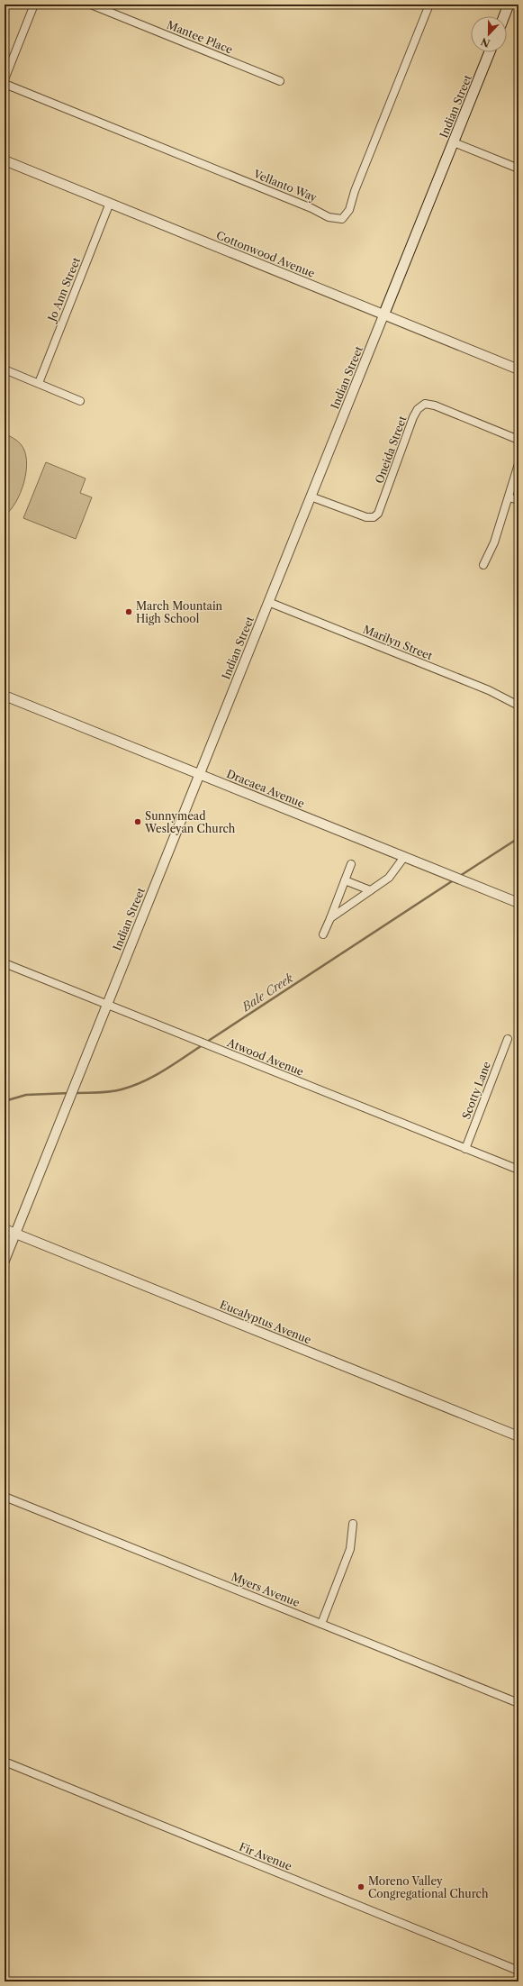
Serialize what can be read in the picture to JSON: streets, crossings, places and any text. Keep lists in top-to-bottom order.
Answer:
{
  "streets": {
    "main road": ["Indian Street"],
    "street": [
      "Mantee Place",
      "Vellanto Way",
      "Cottonwood Avenue",
      "Jo Ann Street",
      "Oneida Street",
      "Marilyn Street",
      "Dracaea Avenue",
      "Atwood Avenue",
      "Scotty Lane",
      "Eucalyptus Avenue",
      "Myers Avenue",
      "Fir Avenue"
    ]
  },
  "crossings": [
    ["Indian Street", "Cottonwood Avenue"],
    ["Indian Street", "Oneida Street"],
    ["Indian Street", "Marilyn Street"],
    ["Indian Street", "Dracaea Avenue"],
    ["Indian Street", "Atwood Avenue"],
    ["Indian Street", "Eucalyptus Avenue"],
    ["Cottonwood Avenue", "Jo Ann Street"],
    ["Atwood Avenue", "Scotty Lane"]
  ],
  "water": ["Bale Creek"],
  "places": ["March Mountain High School", "Sunnymead Wesleyan Church", "Moreno Valley Congregational Church"],
  "north": "bottom"
}
